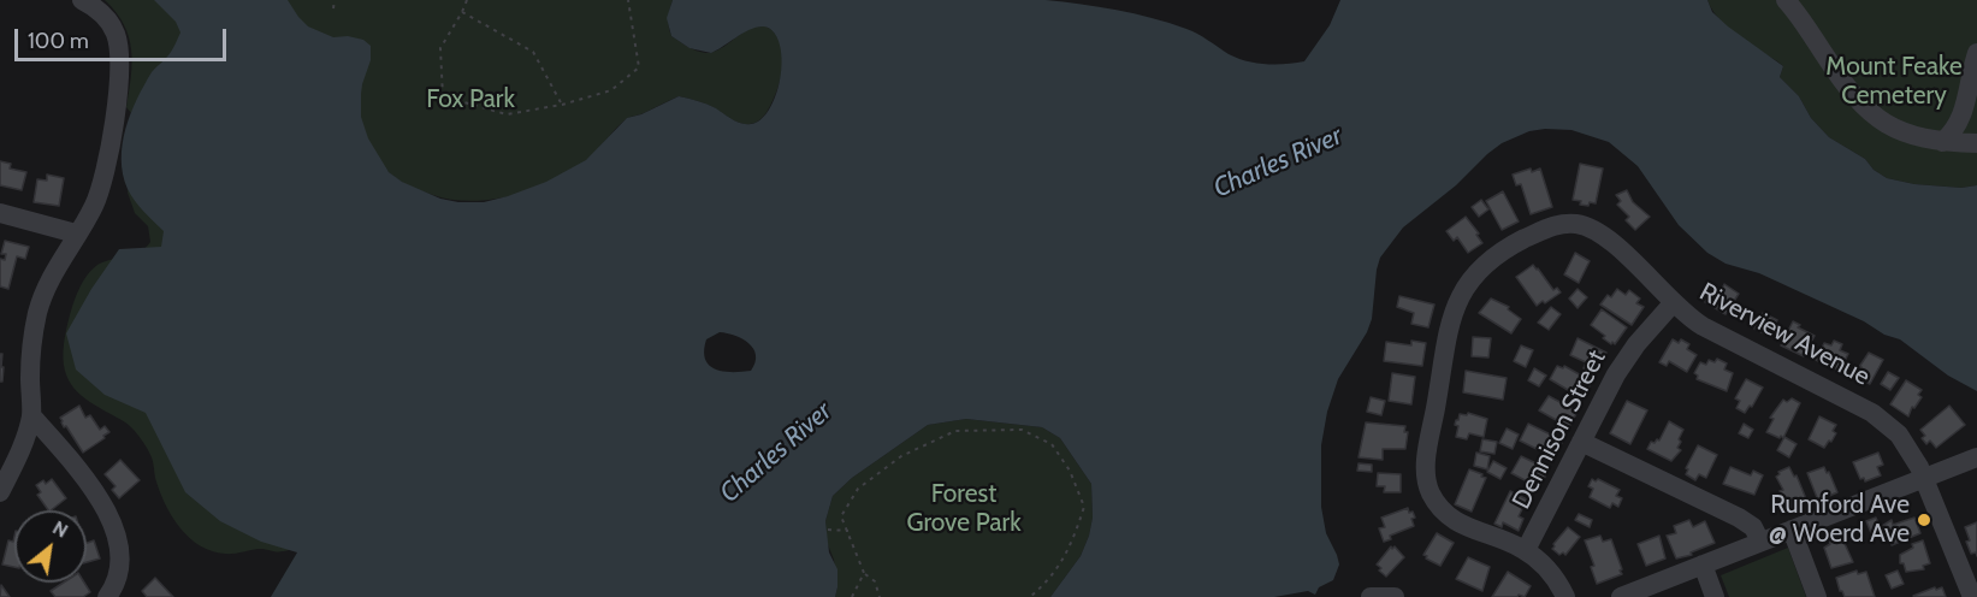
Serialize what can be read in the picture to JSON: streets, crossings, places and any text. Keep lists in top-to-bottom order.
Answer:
{
  "streets": {
    "street": ["Riverview Avenue", "Dennison Street"]
  },
  "crossings": [
    ["Riverview Avenue", "Dennison Street"]
  ],
  "water": ["Charles River"],
  "parks": ["Mount Feake Cemetery", "Fox Park", "Forest Grove Park"],
  "places": ["Rumford Ave @ Woerd Ave"],
  "scale_bar": "100 m",
  "north": "top right"
}
